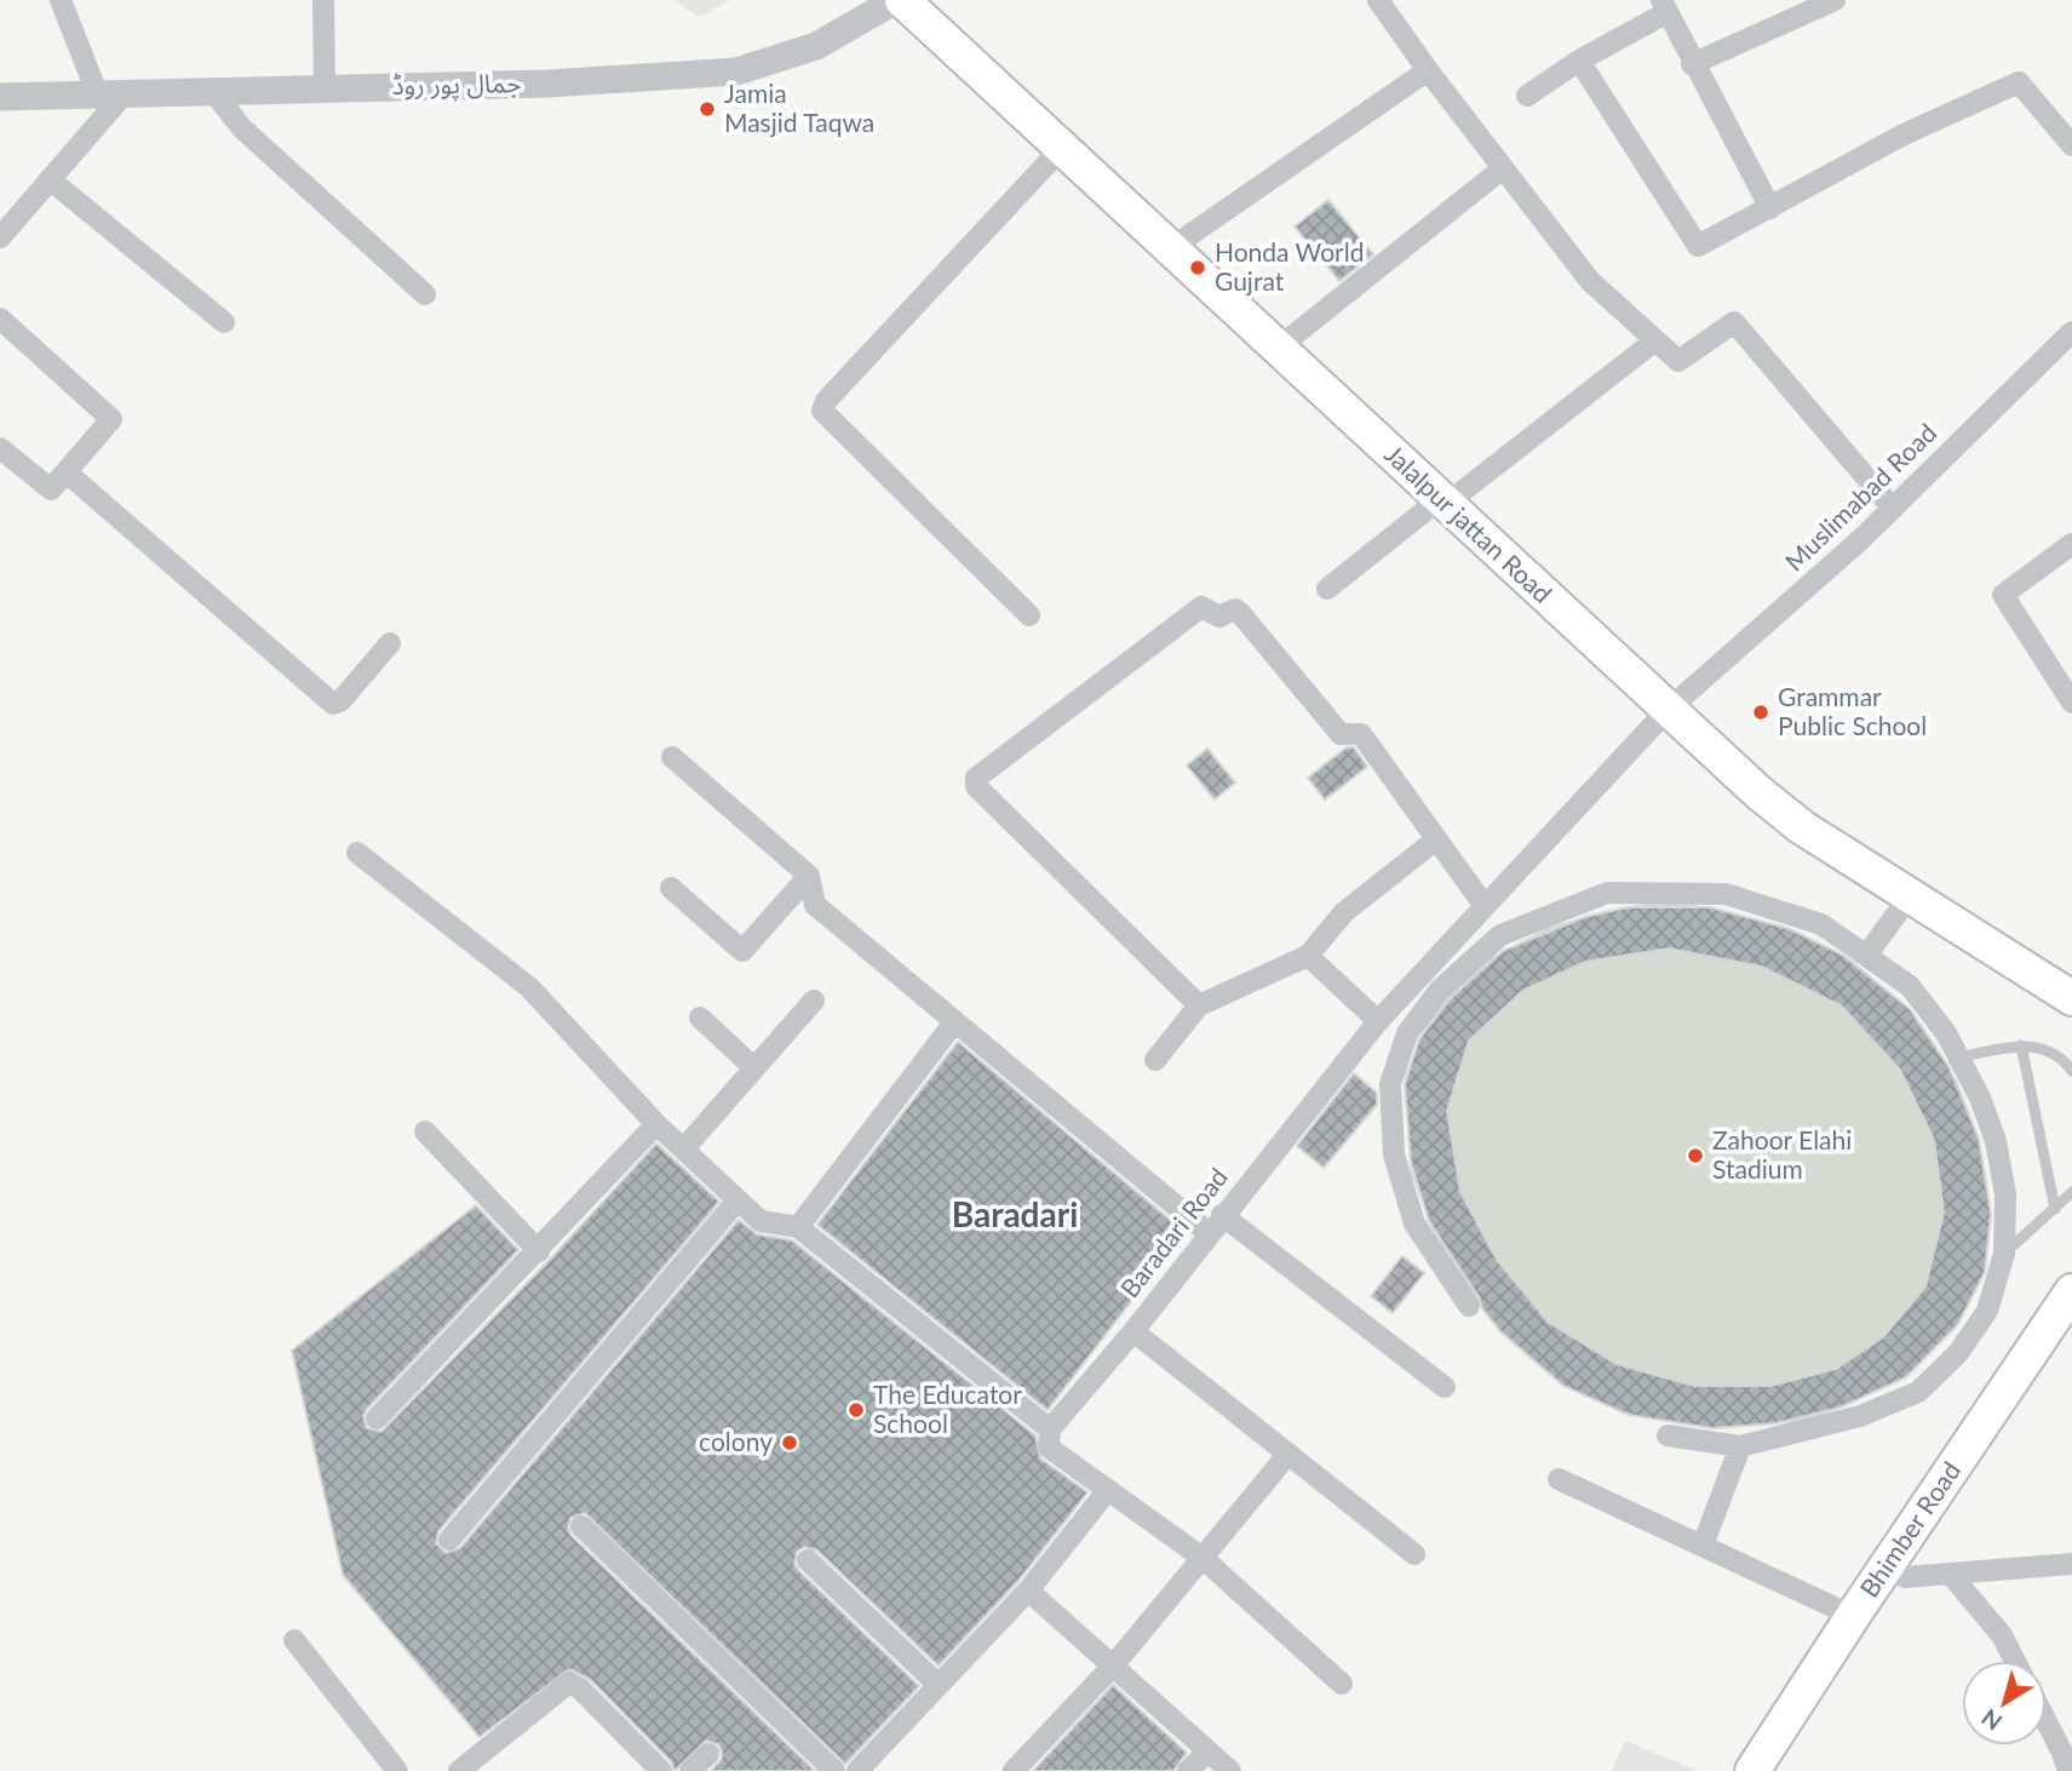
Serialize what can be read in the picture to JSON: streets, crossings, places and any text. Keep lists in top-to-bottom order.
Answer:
{
  "streets": {
    "main road": ["Jalalpur jattan Road", "Bhimber Road"],
    "street": ["جمال پور روڈ", "Muslimabad Road", "Baradari Road"]
  },
  "crossings": [
    ["جمال پور روڈ", "Jalalpur jattan Road"],
    ["Muslimabad Road", "Jalalpur jattan Road"],
    ["Muslimabad Road", "Baradari Road"],
    ["Jalalpur jattan Road", "Baradari Road"]
  ],
  "districts": ["Baradari"],
  "places": [
    "Jamia Masjid Taqwa",
    "Honda World Gujrat",
    "Grammar Public School",
    "Zahoor Elahi Stadium",
    "The Educator School",
    "colony"
  ],
  "north": "bottom left"
}
